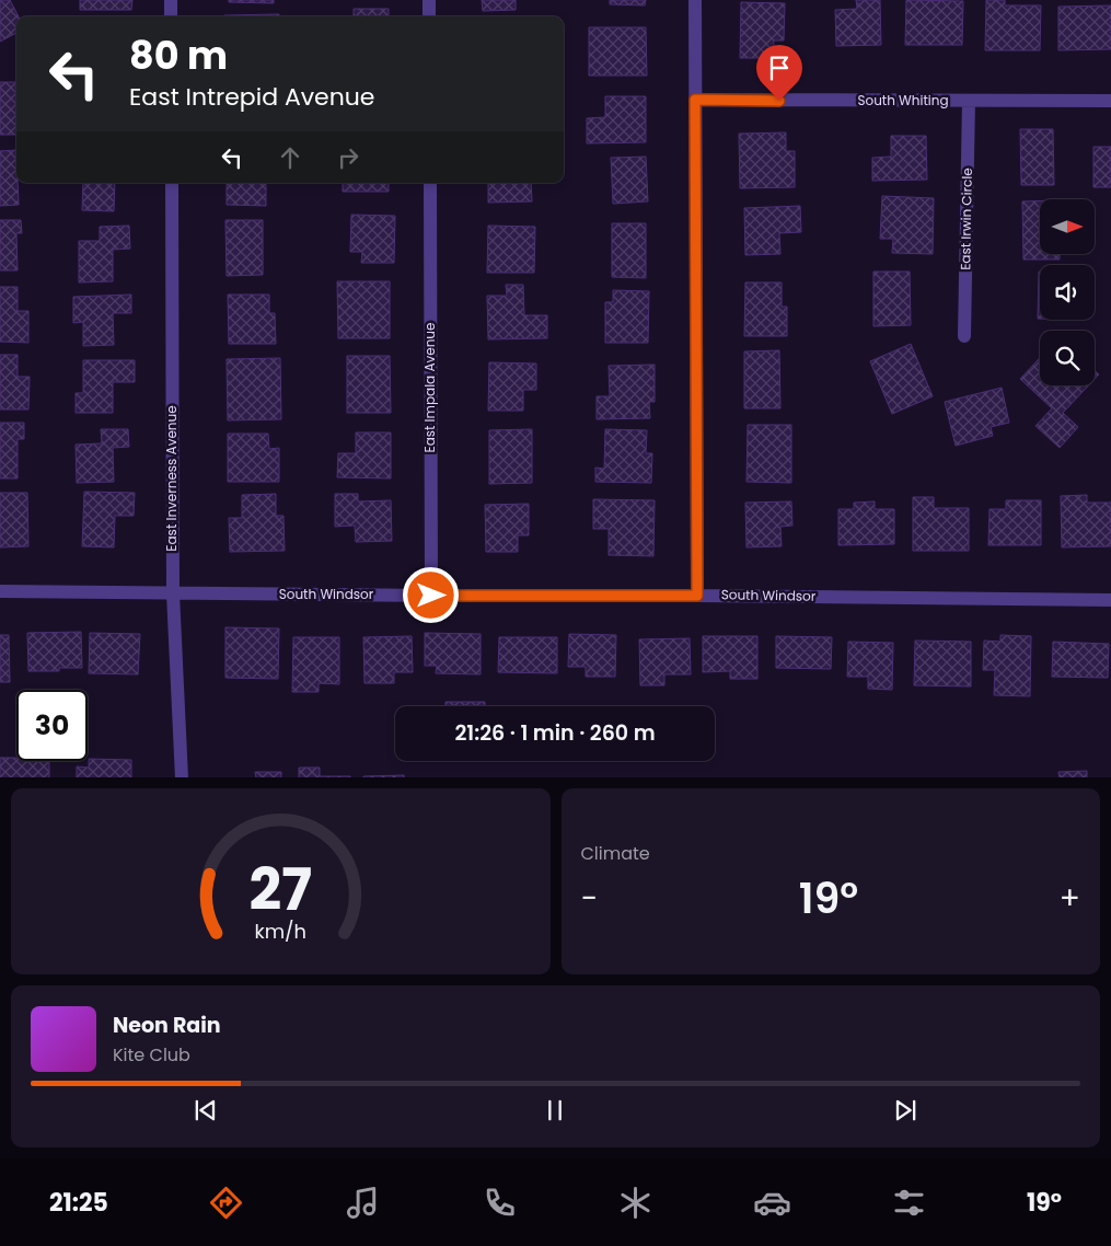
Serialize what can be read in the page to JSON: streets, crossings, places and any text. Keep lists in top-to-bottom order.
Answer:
{
  "streets": {
    "street": [
      "South Whiting",
      "East Irwin Circle",
      "East Impala Avenue",
      "East Inverness Avenue",
      "South Windsor"
    ]
  },
  "crossings": [
    ["South Whiting", "East Irwin Circle"],
    ["East Impala Avenue", "South Windsor"],
    ["East Inverness Avenue", "South Windsor"]
  ],
  "north": "right",
  "page": {
    "turn": ["80 m", "East Intrepid Avenue"],
    "limit": "30",
    "trip": "21:26 · 1 min · 260 m",
    "tile": "Climate",
    "heat": ["−", "19°", "+"],
    "song": ["Neon Rain", "Kite Club"],
    "tabs": ["21:25", "19°"],
    "gauge": ["27", "km/h"]
  }
}
